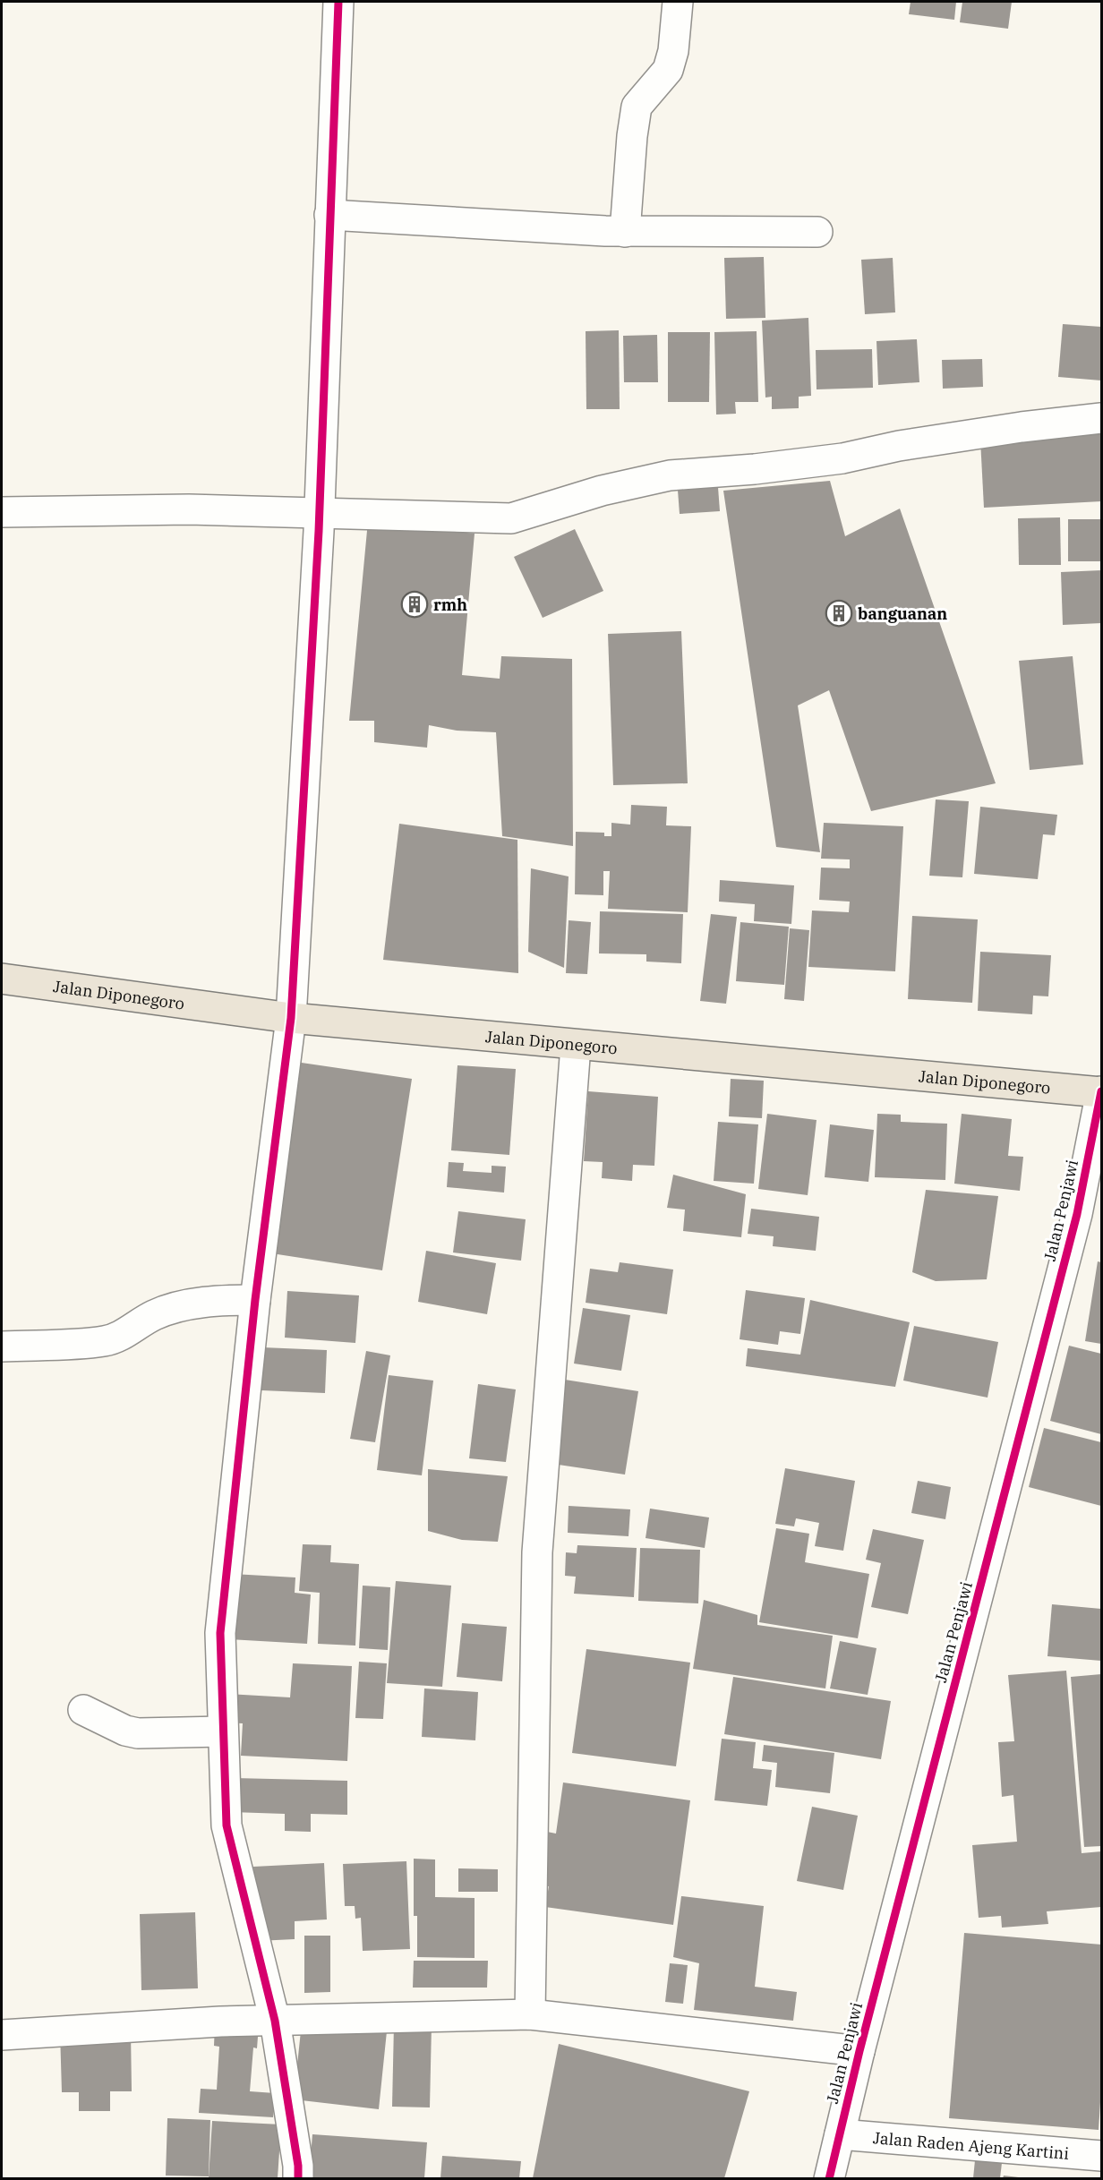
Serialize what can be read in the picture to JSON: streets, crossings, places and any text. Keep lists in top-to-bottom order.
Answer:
{
  "streets": {
    "main road": ["Jalan Diponegoro"],
    "street": ["Jalan Penjawi", "Jalan Raden Ajeng Kartini"]
  },
  "crossings": [
    ["Jalan Diponegoro", "Jalan Penjawi"],
    ["Jalan Penjawi", "Jalan Raden Ajeng Kartini"]
  ],
  "places": {
    "building": ["rmh", "banguanan"]
  }
}
